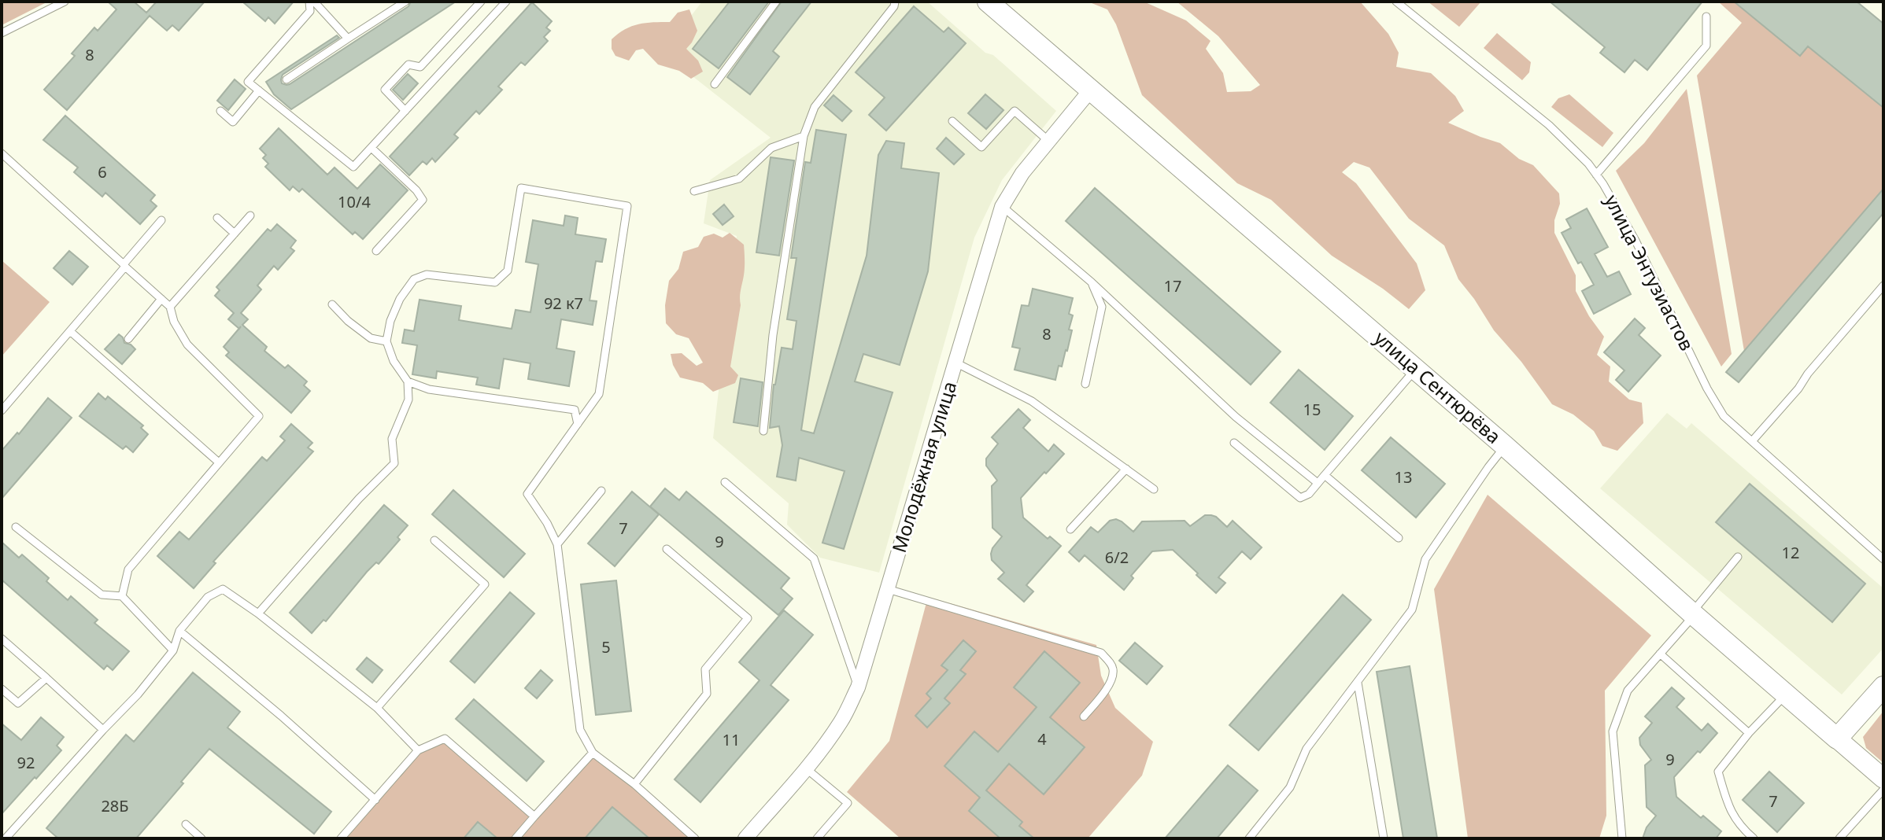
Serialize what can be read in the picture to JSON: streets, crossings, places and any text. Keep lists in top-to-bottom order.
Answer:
{
  "streets": {
    "main road": ["улица Сентюрёва"],
    "street": ["Молодёжная улица"],
    "lane": ["улица Энтузиастов"]
  },
  "crossings": [
    ["улица Сентюрёва", "Молодёжная улица"]
  ],
  "house_numbers": [
    "8",
    "6",
    "10/4",
    "17",
    "92 к7",
    "8",
    "15",
    "13",
    "7",
    "9",
    "12",
    "6/2",
    "5",
    "4",
    "11",
    "9",
    "92",
    "7",
    "28Б"
  ]
}
